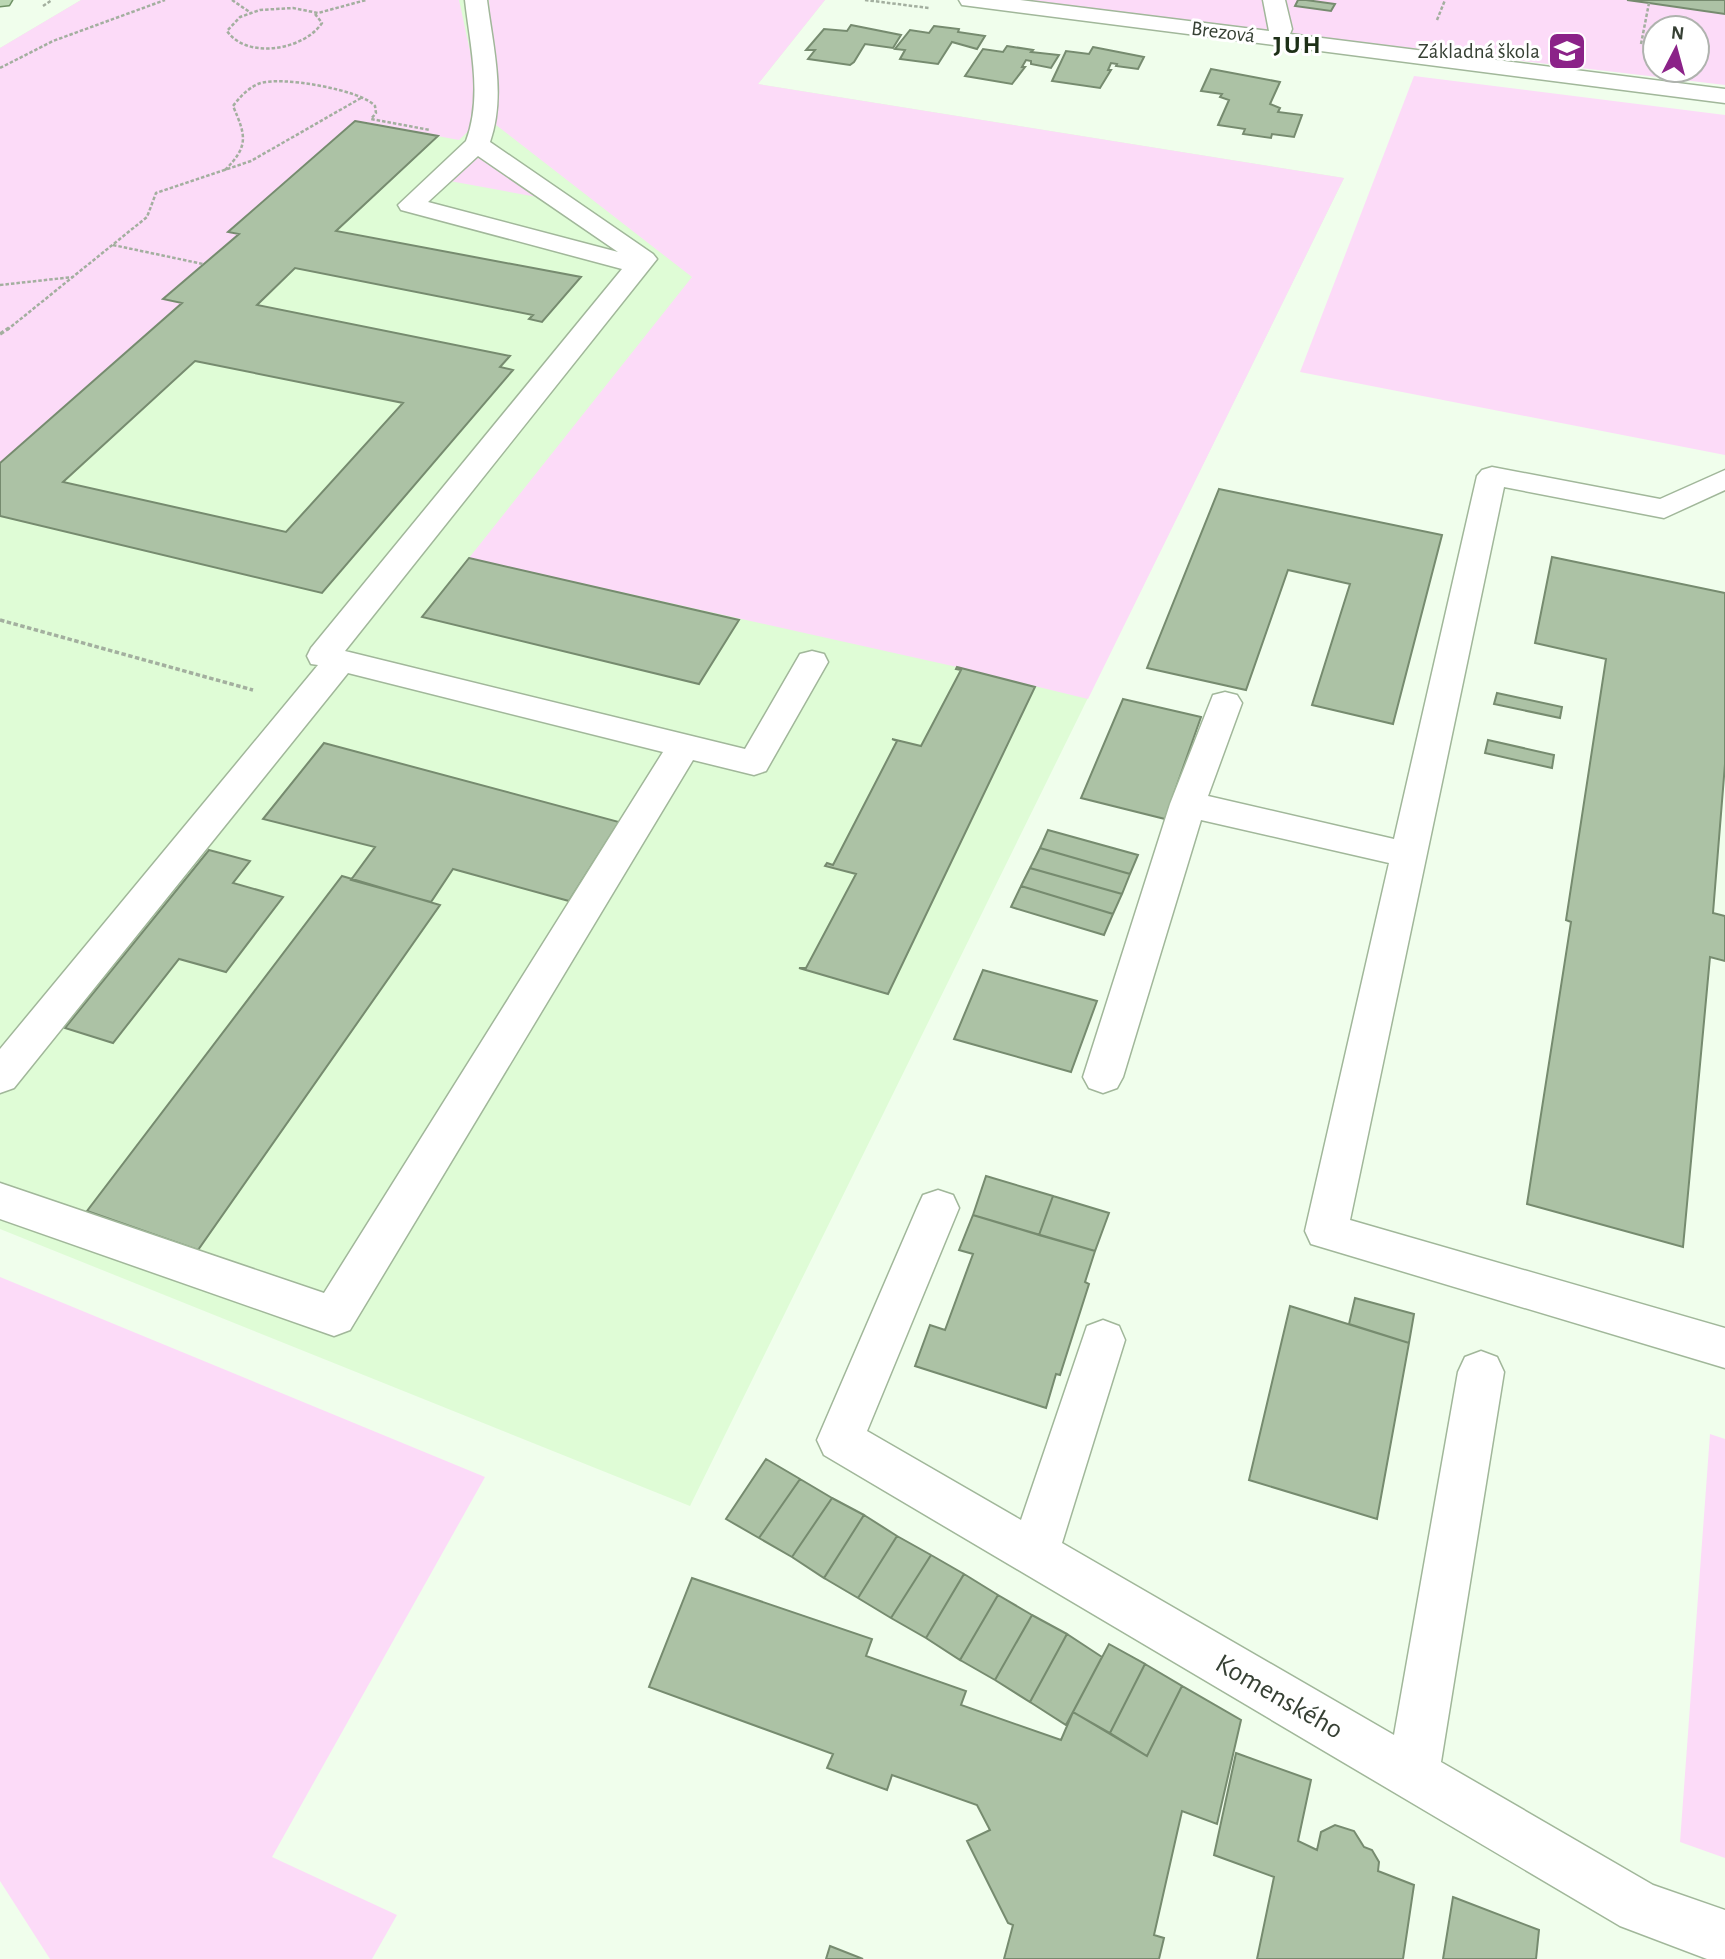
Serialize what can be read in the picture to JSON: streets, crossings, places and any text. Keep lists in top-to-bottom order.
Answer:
{
  "streets": {
    "street": ["Brezová", "Komenského"]
  },
  "districts": ["JUH"],
  "places": {
    "school or university": ["Základná škola"]
  },
  "north": "top"
}
